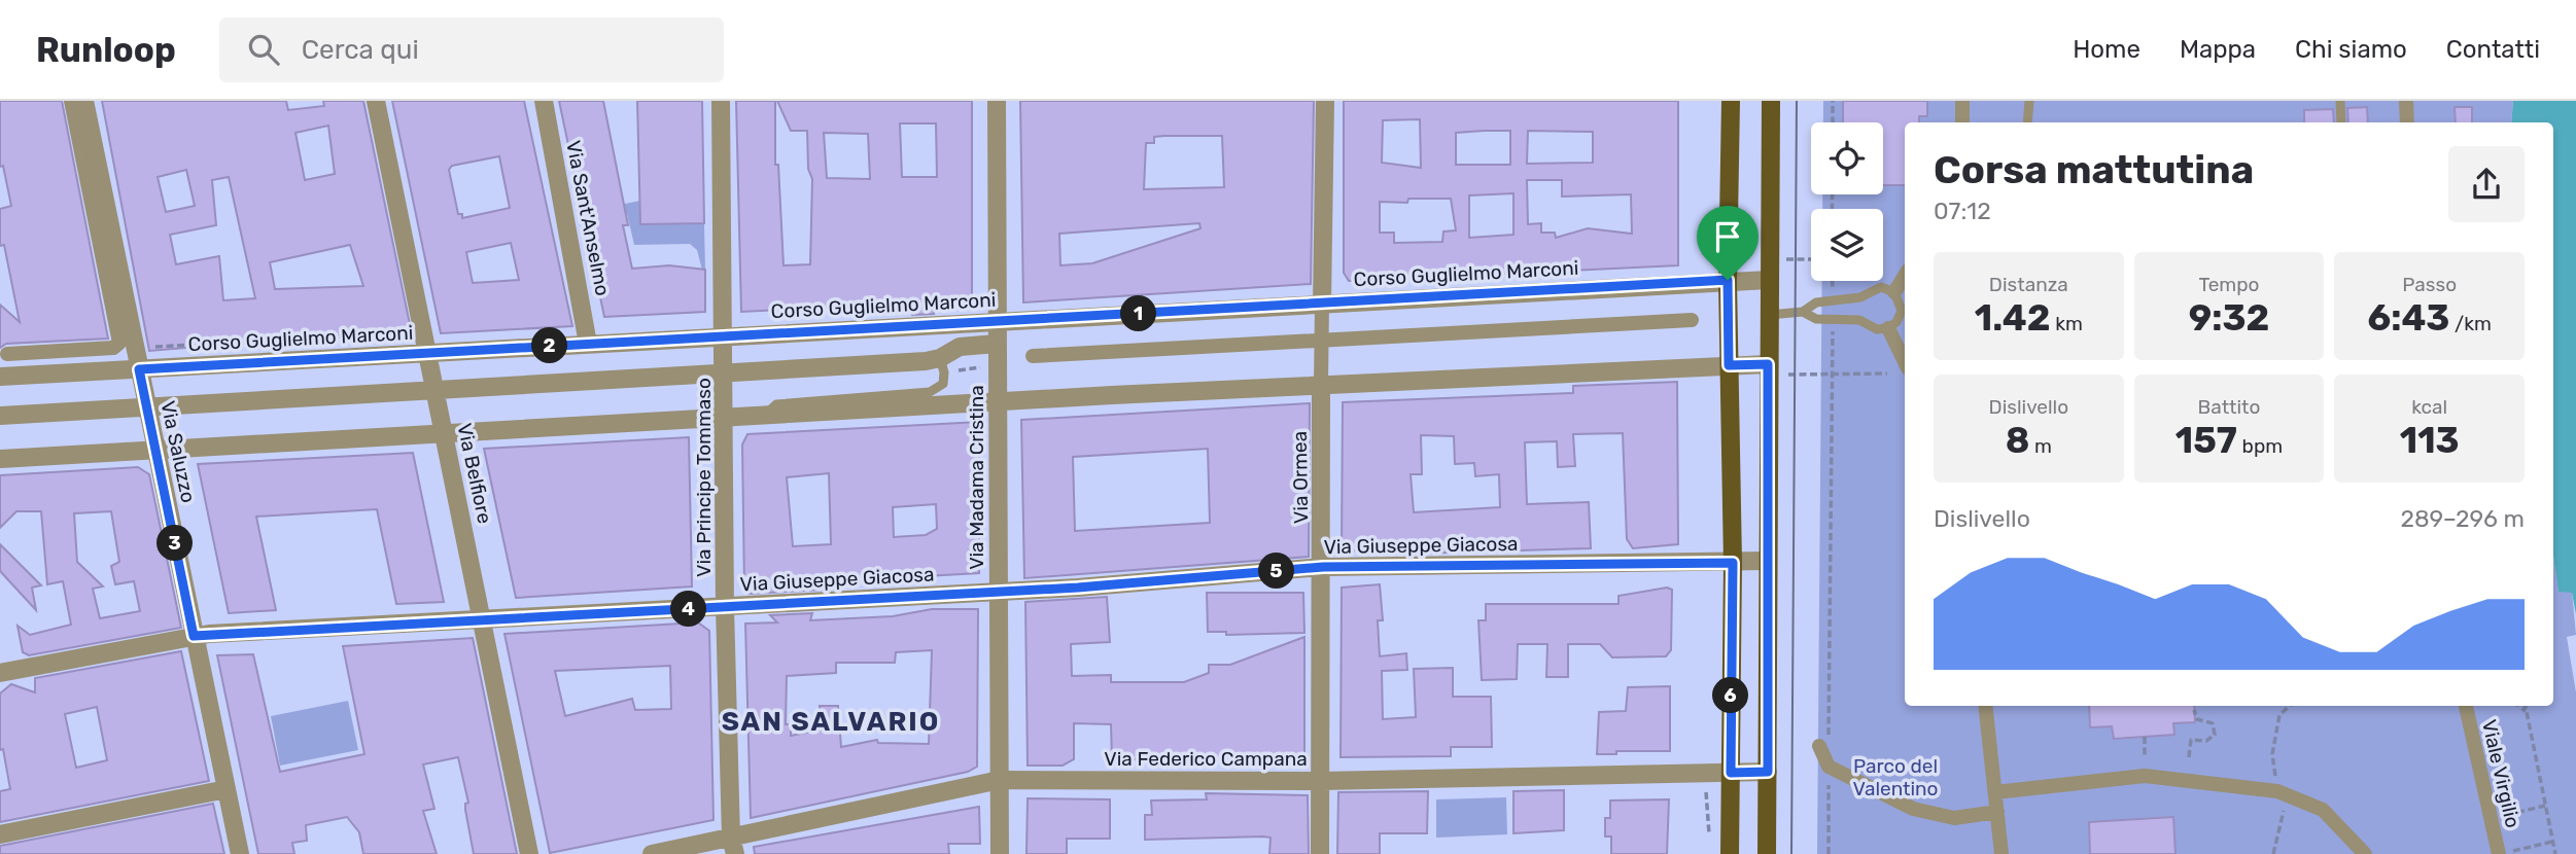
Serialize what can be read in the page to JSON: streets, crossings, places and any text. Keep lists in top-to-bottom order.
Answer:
{
  "streets": {
    "street": [
      "Via Sant'Anselmo",
      "Corso Guglielmo Marconi",
      "Via Saluzzo",
      "Via Belfiore",
      "Via Principe Tommaso",
      "Via Madama Cristina",
      "Via Ormea",
      "Via Giuseppe Giacosa",
      "Via Federico Campana",
      "Viale Virgilio"
    ]
  },
  "crossings": [
    ["Via Sant'Anselmo", "Corso Guglielmo Marconi"],
    ["Corso Guglielmo Marconi", "Via Saluzzo"],
    ["Corso Guglielmo Marconi", "Via Belfiore"],
    ["Corso Guglielmo Marconi", "Via Principe Tommaso"],
    ["Corso Guglielmo Marconi", "Via Madama Cristina"],
    ["Corso Guglielmo Marconi", "Via Ormea"],
    ["Via Saluzzo", "Via Giuseppe Giacosa"],
    ["Via Belfiore", "Via Giuseppe Giacosa"],
    ["Via Principe Tommaso", "Via Giuseppe Giacosa"],
    ["Via Principe Tommaso", "Via Federico Campana"],
    ["Via Madama Cristina", "Via Giuseppe Giacosa"],
    ["Via Madama Cristina", "Via Federico Campana"],
    ["Via Ormea", "Via Giuseppe Giacosa"],
    ["Via Ormea", "Via Federico Campana"]
  ],
  "districts": ["SAN SALVARIO"],
  "parks": ["Parco del Valentino"],
  "page": {
    "header": "Runloop",
    "search": "Cerca qui",
    "nav": [
      "Home",
      "Mappa",
      "Chi siamo",
      "Contatti"
    ],
    "heading": ["Corsa mattutina", "07:12"],
    "stats": [
      ["Distanza", "1.42 km"],
      ["Tempo", "9:32"],
      ["Passo", "6:43 /km"],
      ["Dislivello", "8 m"],
      ["Battito", "157 bpm"],
      ["kcal", "113"]
    ],
    "pins": [
      "1",
      "2",
      "3",
      "5",
      "4",
      "6"
    ],
    "chart": ["Dislivello", "289–296 m"]
  }
}
